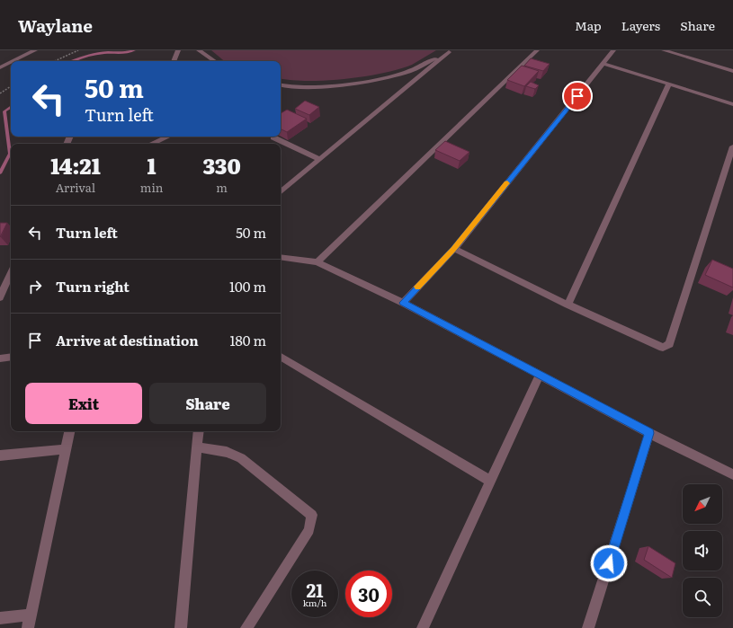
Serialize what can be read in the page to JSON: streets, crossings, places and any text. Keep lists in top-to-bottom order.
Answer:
{
  "north": "bottom left",
  "page": {
    "header": "Waylane",
    "nav": ["Map", "Layers", "Share"],
    "turn": ["50 m", "Turn left"],
    "eta": [
      "14:21",
      "Arrival",
      "1",
      "min",
      "330",
      "m"
    ],
    "list": [
      {
        "name": "Turn left",
        "value": "50 m"
      },
      {
        "name": "Turn right",
        "value": "100 m"
      },
      {
        "name": "Arrive at destination",
        "value": "180 m"
      }
    ],
    "buttons": ["Exit", "Share"],
    "speed": "21 km/h",
    "limit": "30"
  }
}
